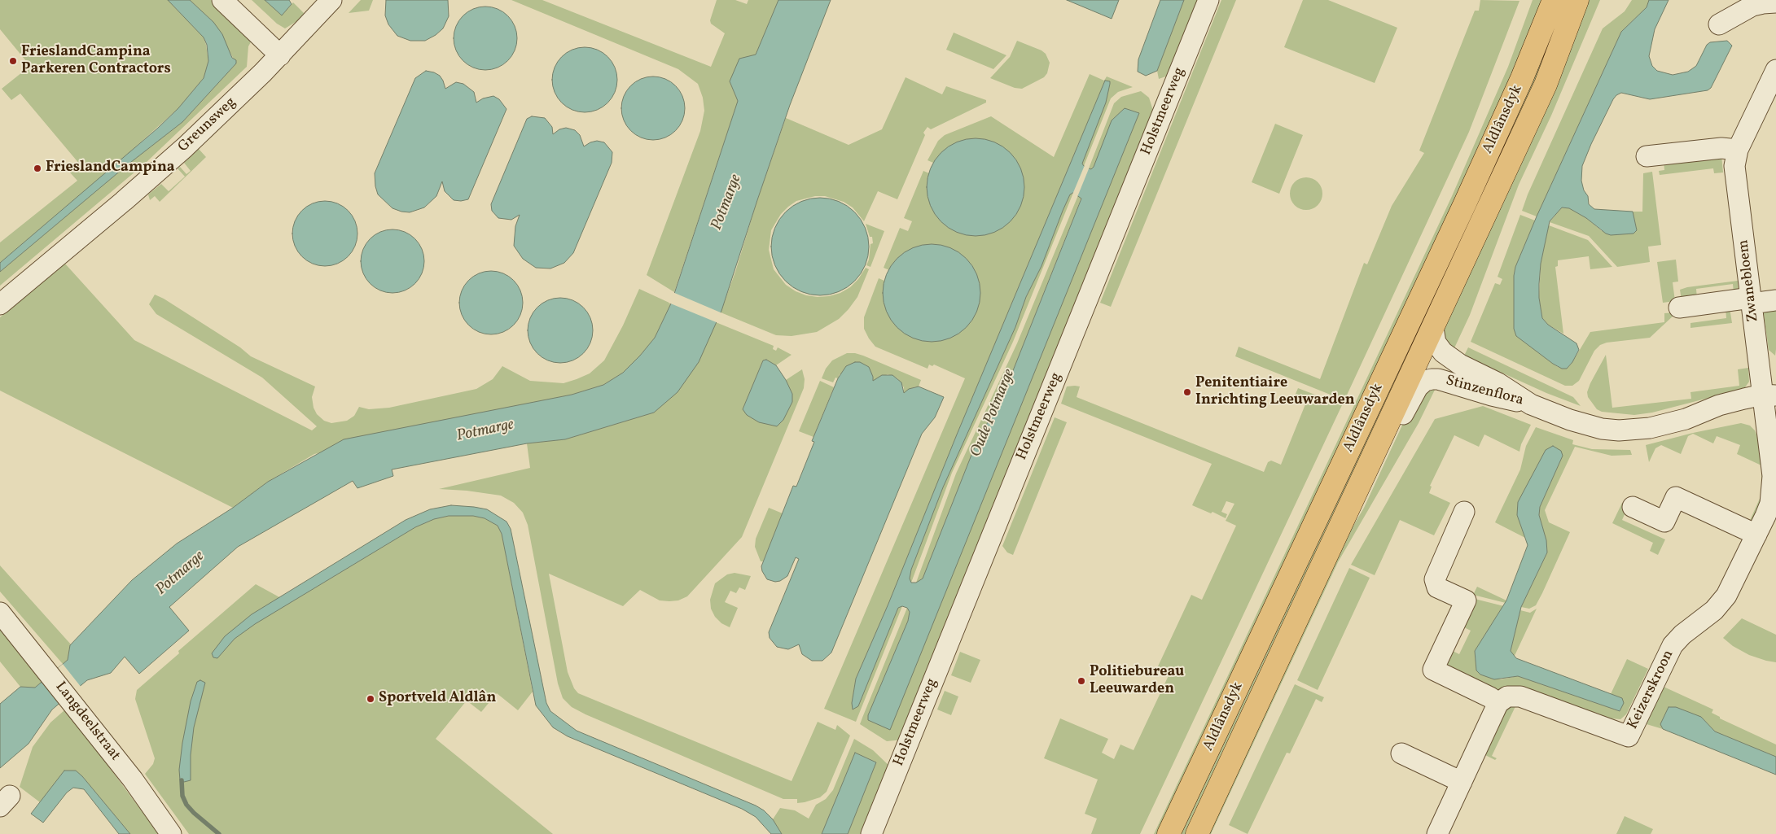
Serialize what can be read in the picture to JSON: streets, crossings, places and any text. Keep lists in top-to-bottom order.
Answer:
{
  "streets": {
    "main road": ["Aldlânsdyk"],
    "street": [
      "Holstmeerweg",
      "Greunsweg",
      "Zwanebloem",
      "Stinzenflora",
      "Keizerskroon",
      "Langdeelstraat"
    ]
  },
  "crossings": [
    ["Aldlânsdyk", "Stinzenflora"],
    ["Zwanebloem", "Stinzenflora"],
    ["Zwanebloem", "Keizerskroon"],
    ["Stinzenflora", "Keizerskroon"]
  ],
  "water": ["Potmarge", "Oude Potmarge"],
  "places": [
    "FrieslandCampina Parkeren Contractors",
    "FrieslandCampina",
    "Penitentiaire Inrichting Leeuwarden",
    "Politiebureau Leeuwarden",
    "Sportveld Aldlân"
  ]
}
